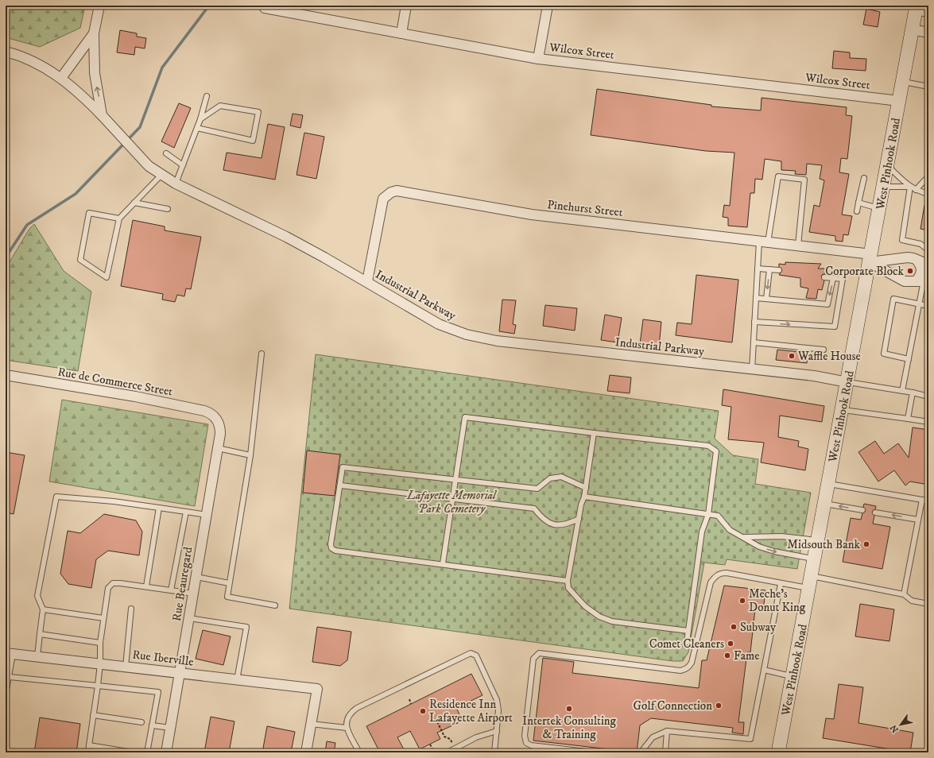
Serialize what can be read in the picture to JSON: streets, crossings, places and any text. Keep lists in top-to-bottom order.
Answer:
{
  "streets": {
    "main road": ["West Pinhook Road"],
    "street": [
      "Wilcox Street",
      "Pinehurst Street",
      "Industrial Parkway",
      "Rue de Commerce Street",
      "Rue Beauregard",
      "Rue Iberville"
    ]
  },
  "crossings": [
    ["Wilcox Street", "West Pinhook Road"],
    ["West Pinhook Road", "Pinehurst Street"],
    ["West Pinhook Road", "Industrial Parkway"],
    ["Pinehurst Street", "Industrial Parkway"],
    ["Rue de Commerce Street", "Rue Beauregard"],
    ["Rue Beauregard", "Rue Iberville"]
  ],
  "parks": ["Lafayette Memorial Park Cemetery"],
  "places": [
    "Corporate Block",
    "Waffle House",
    "Midsouth Bank",
    "Meche's Donut King",
    "Subway",
    "Comet Cleaners",
    "Fame",
    "Golf Connection",
    "Intertek Consulting & Training",
    "Residence Inn Lafayette Airport"
  ],
  "north": "bottom left"
}
